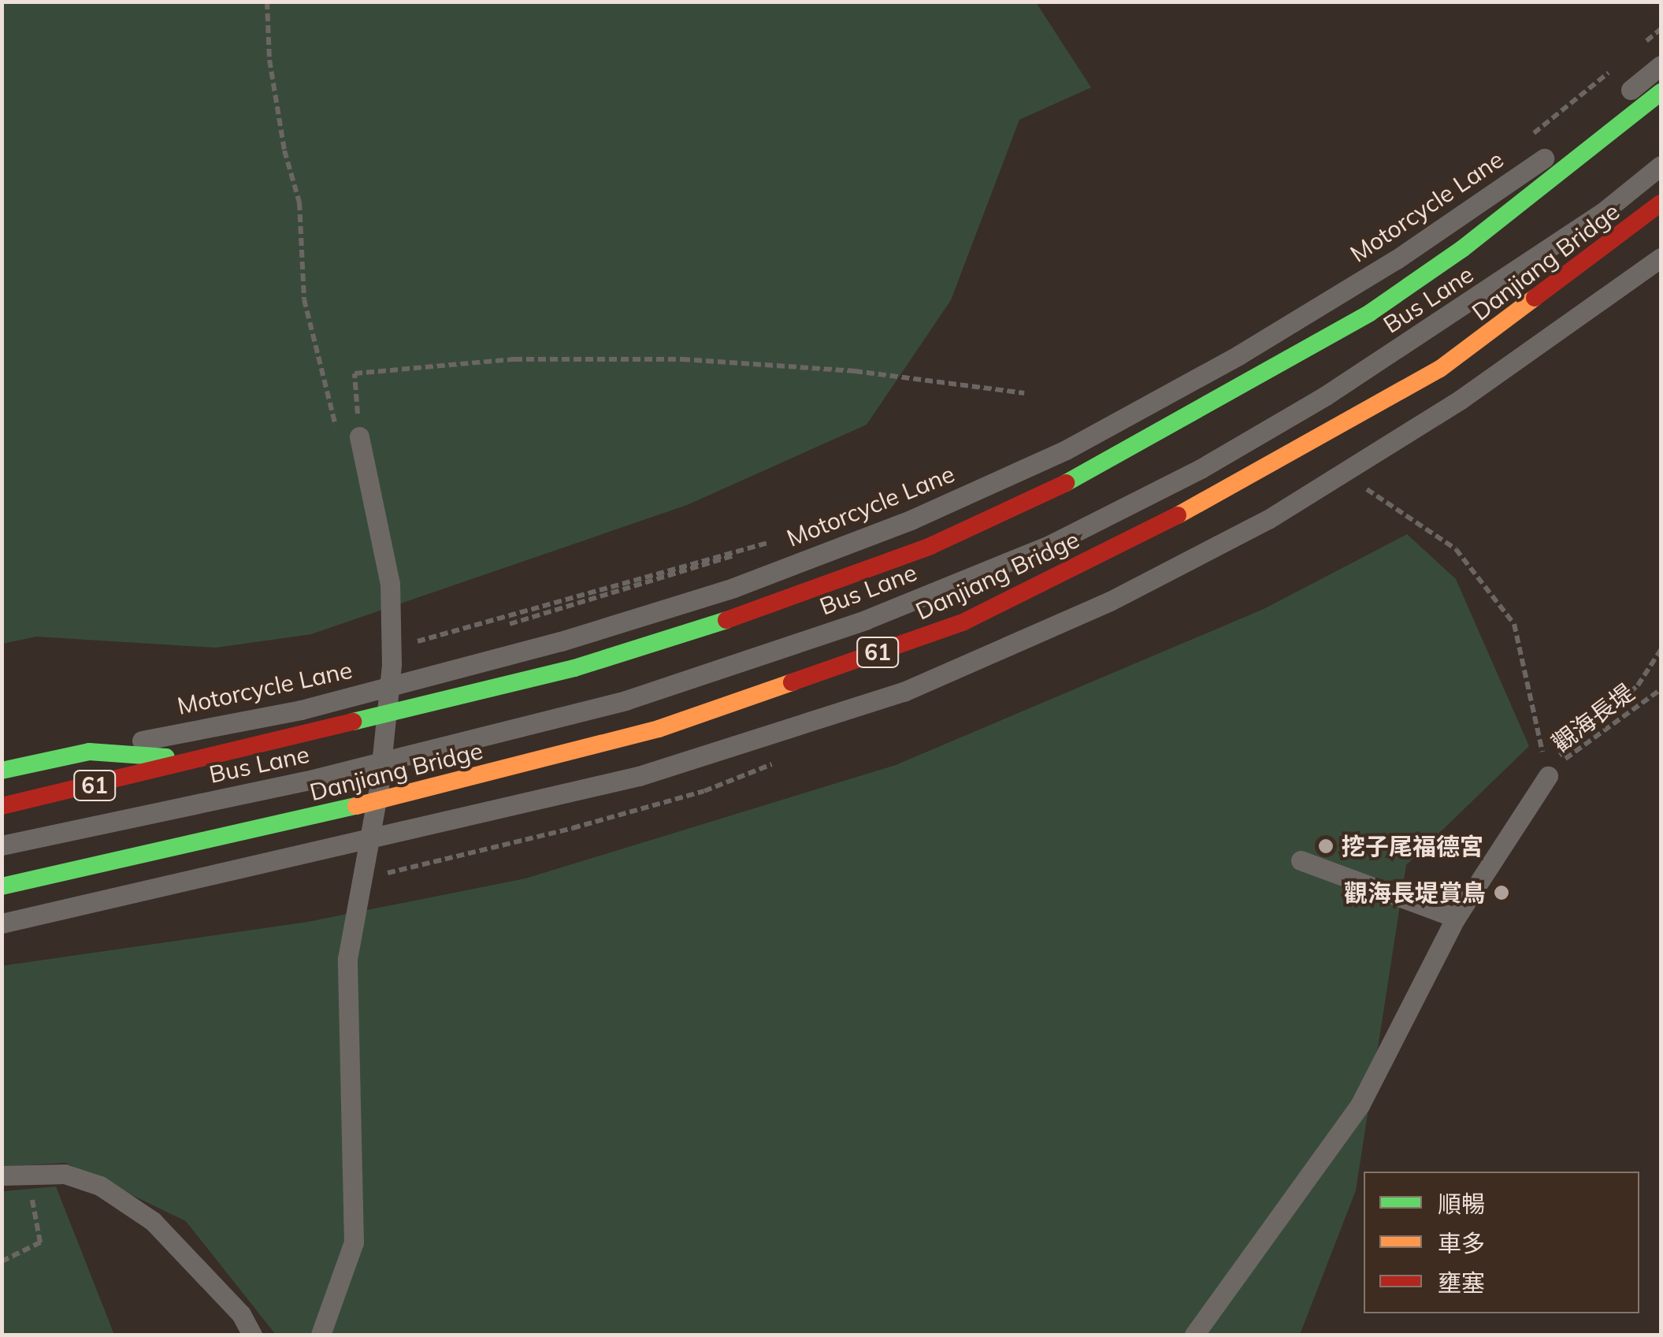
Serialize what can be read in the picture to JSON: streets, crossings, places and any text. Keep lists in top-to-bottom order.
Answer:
{
  "streets": {
    "highway": ["Danjiang Bridge", "61"],
    "lane": ["Motorcycle Lane", "Bus Lane"],
    "path": ["觀海長堤"]
  },
  "places": ["挖子尾福德宮", "觀海長堤賞鳥"],
  "legend": ["順暢", "車多", "壅塞"]
}
